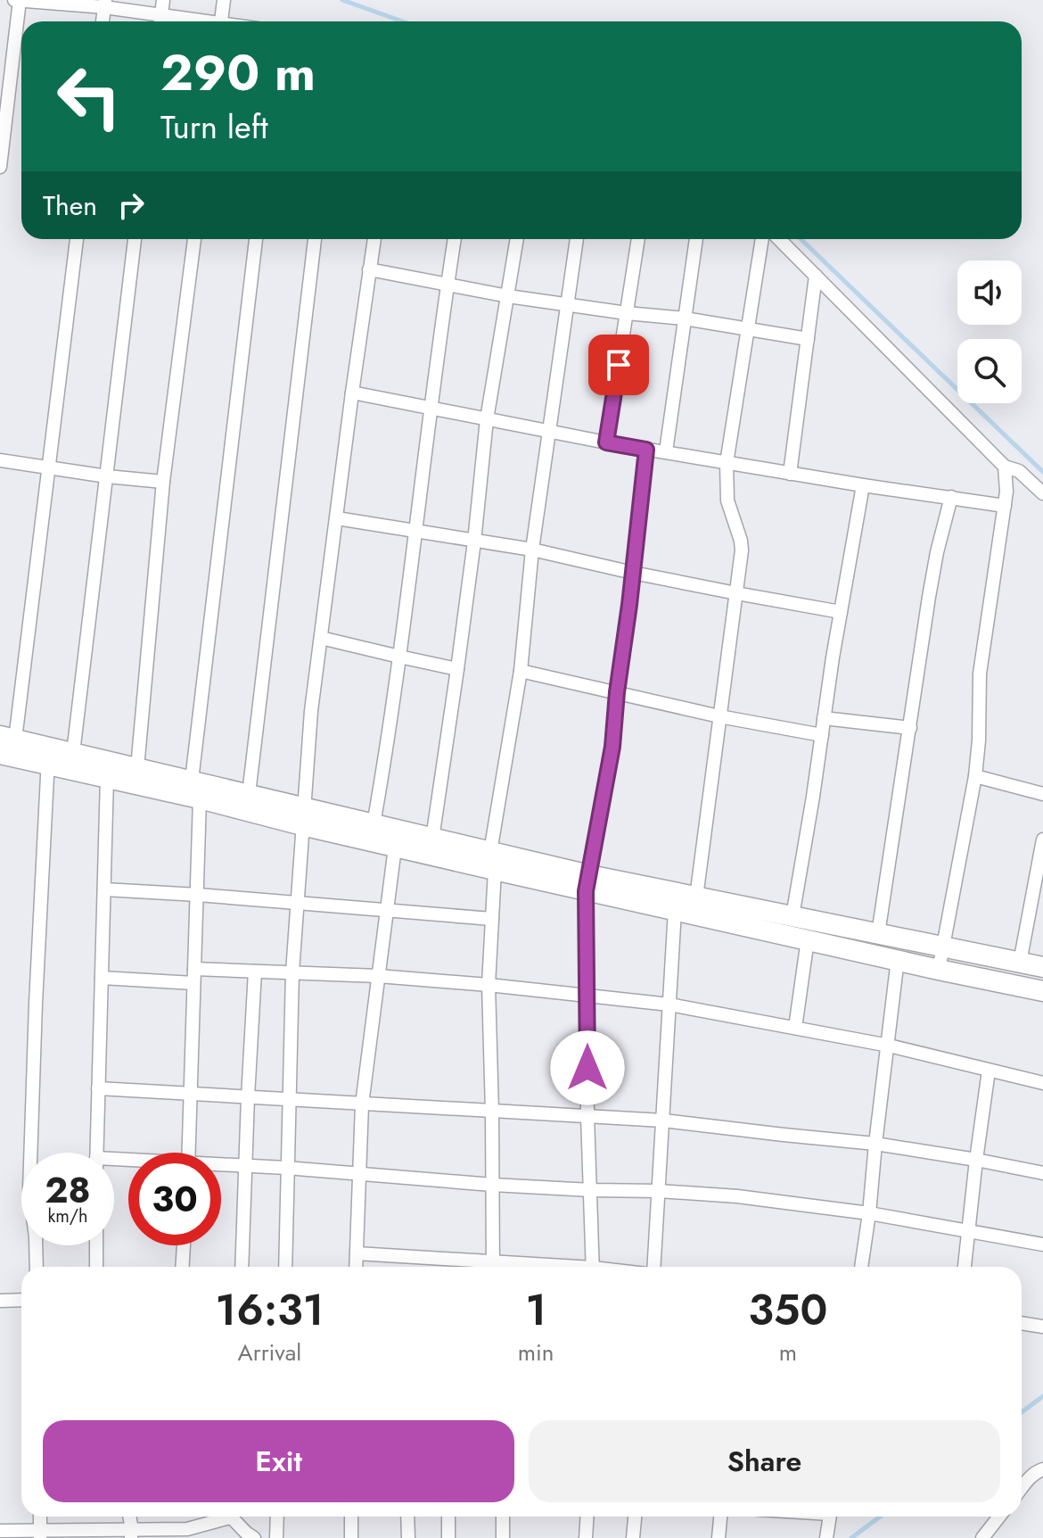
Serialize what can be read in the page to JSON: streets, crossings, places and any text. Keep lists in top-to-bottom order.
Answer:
{
  "page": {
    "turn": ["290 m", "Turn left"],
    "then": "Then",
    "speed": "28 km/h",
    "limit": "30",
    "eta": [
      "16:31",
      "Arrival",
      "1",
      "min",
      "350",
      "m"
    ],
    "buttons": ["Exit", "Share"]
  }
}
